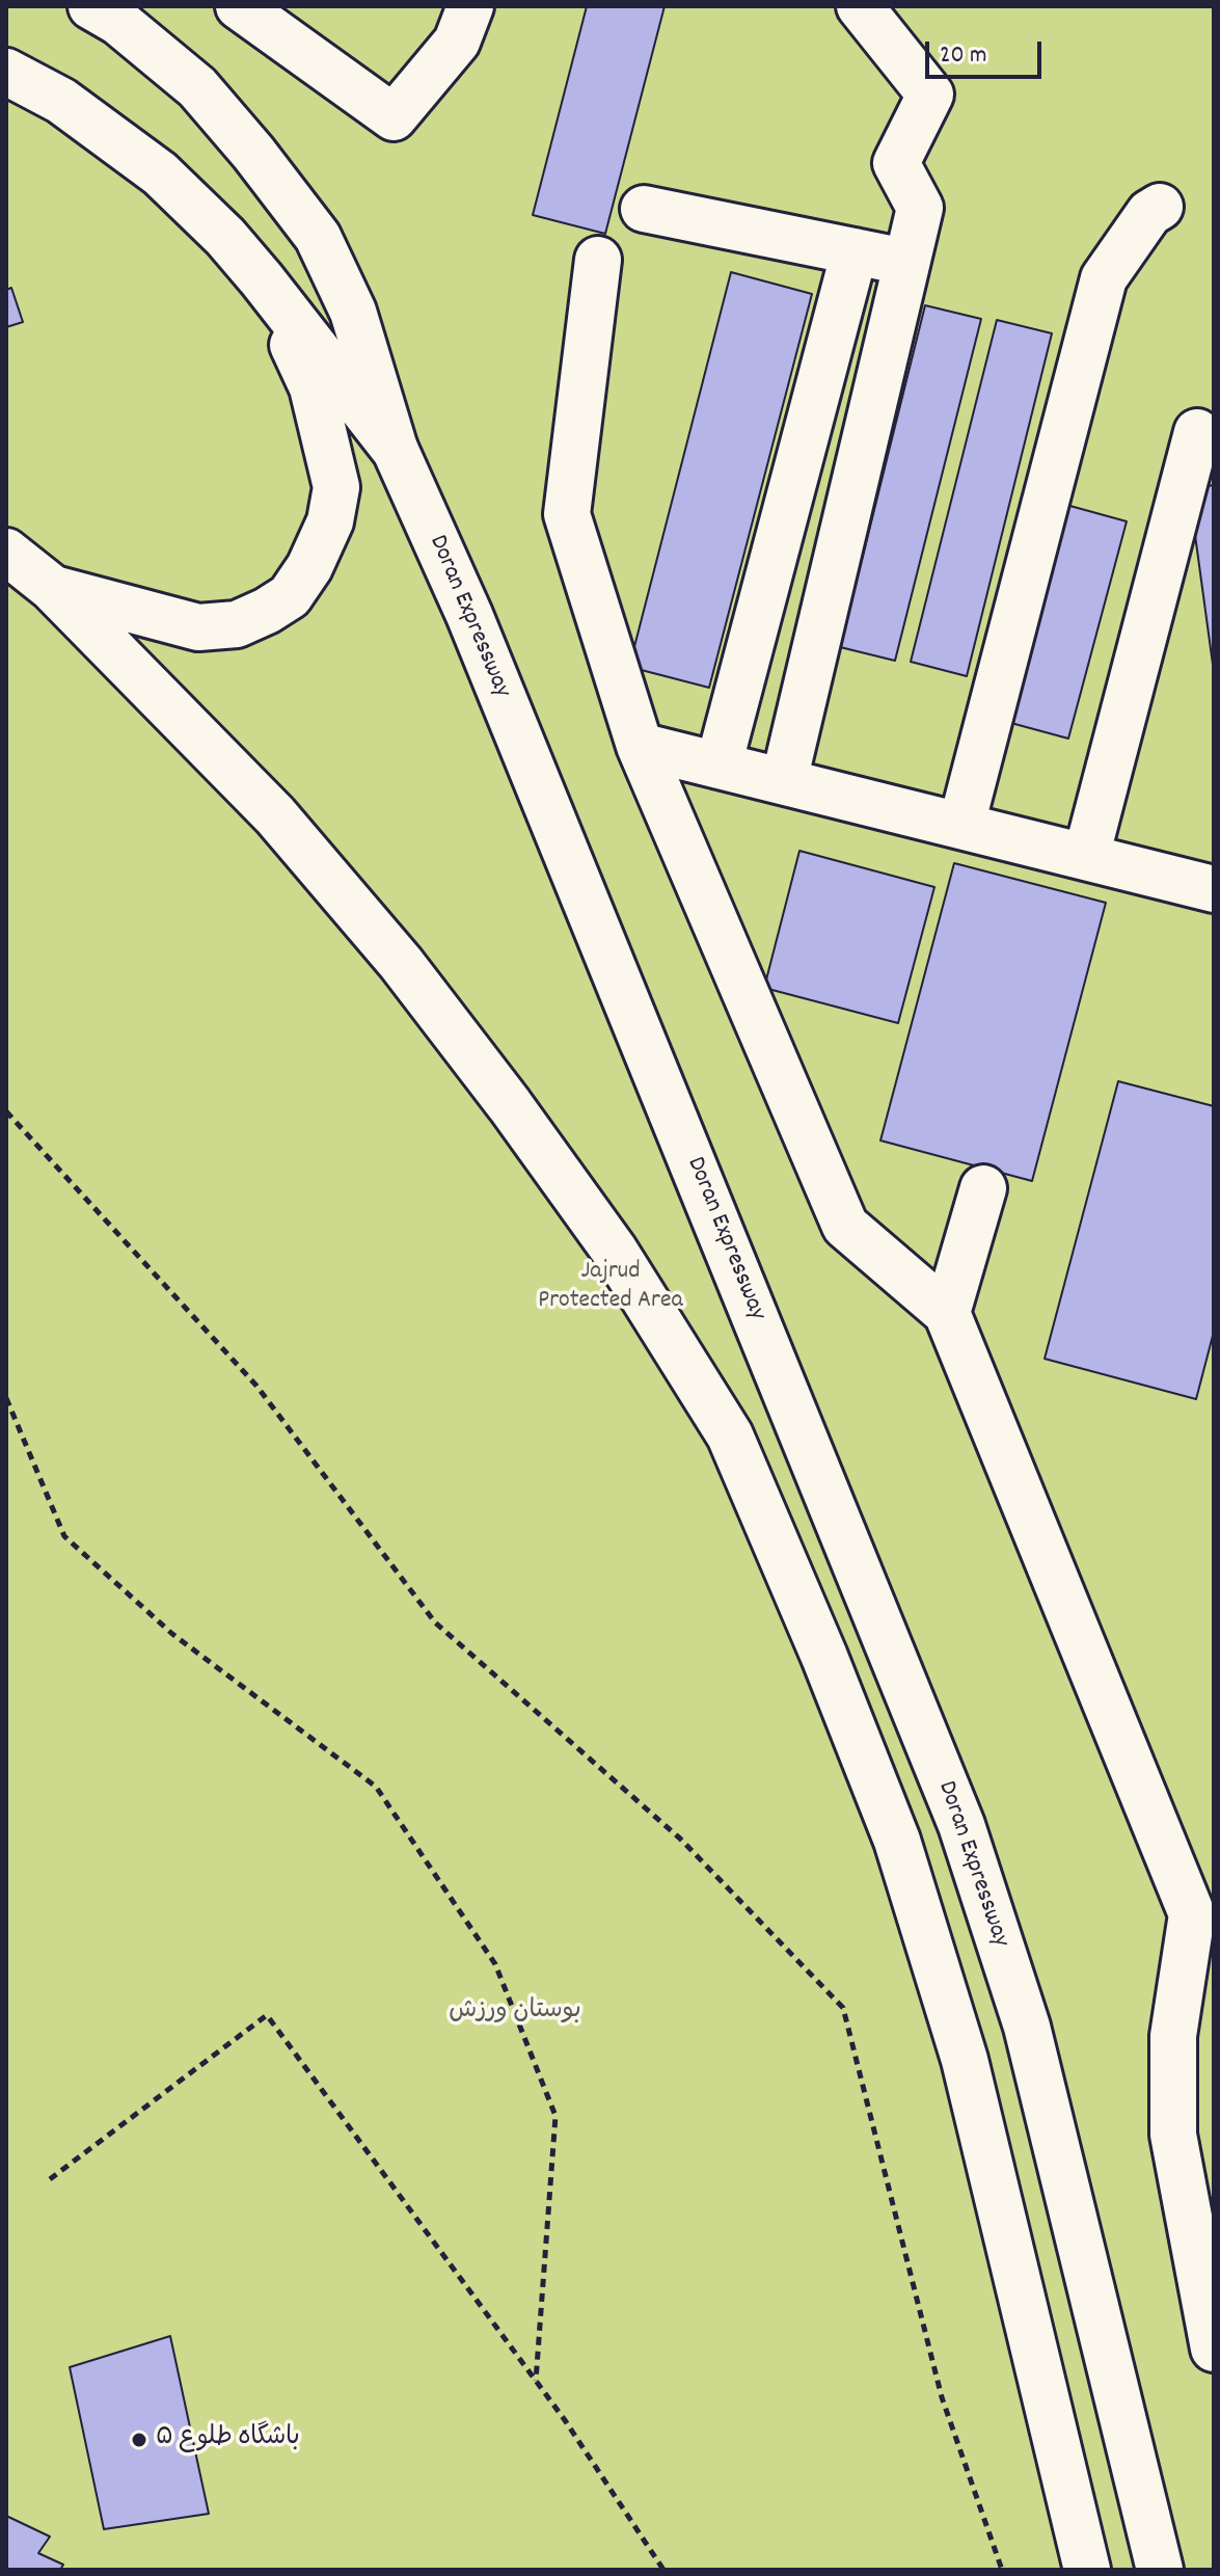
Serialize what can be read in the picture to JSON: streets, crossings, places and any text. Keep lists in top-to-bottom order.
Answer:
{
  "streets": {
    "main road": ["Doran Expressway"]
  },
  "parks": ["Jajrud Protected Area", "بوستان ورزش"],
  "places": ["باشگاه طلوع ۵"],
  "scale_bar": "20 m"
}
